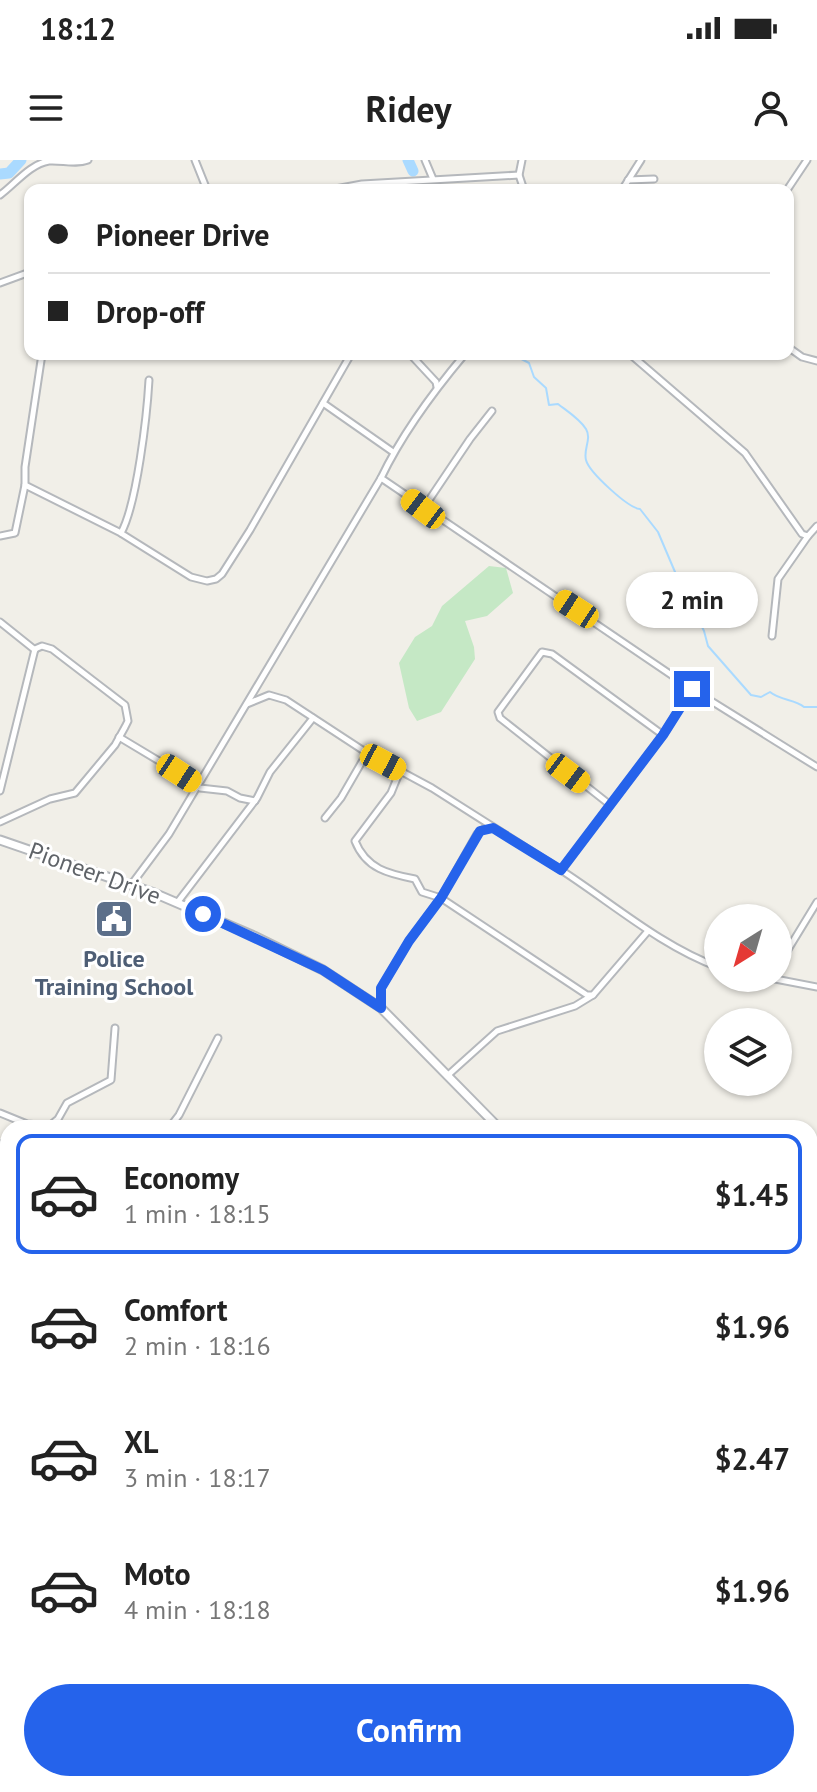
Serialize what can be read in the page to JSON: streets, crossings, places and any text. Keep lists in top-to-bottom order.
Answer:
{
  "streets": {
    "street": ["Pioneer Drive"]
  },
  "places": {
    "public building": ["Police Training School"]
  },
  "north": "bottom left",
  "page": {
    "status": "18:12",
    "header": "Ridey",
    "banner": ["Pioneer Drive", "Drop-off"],
    "bubble": "2 min",
    "list": [
      {
        "name": "Economy",
        "note": "1 min · 18:15",
        "value": "$1.45"
      },
      {
        "name": "Comfort",
        "note": "2 min · 18:16",
        "value": "$1.96"
      },
      {
        "name": "XL",
        "note": "3 min · 18:17",
        "value": "$2.47"
      },
      {
        "name": "Moto",
        "note": "4 min · 18:18",
        "value": "$1.96"
      }
    ],
    "buttons": "Confirm"
  }
}
